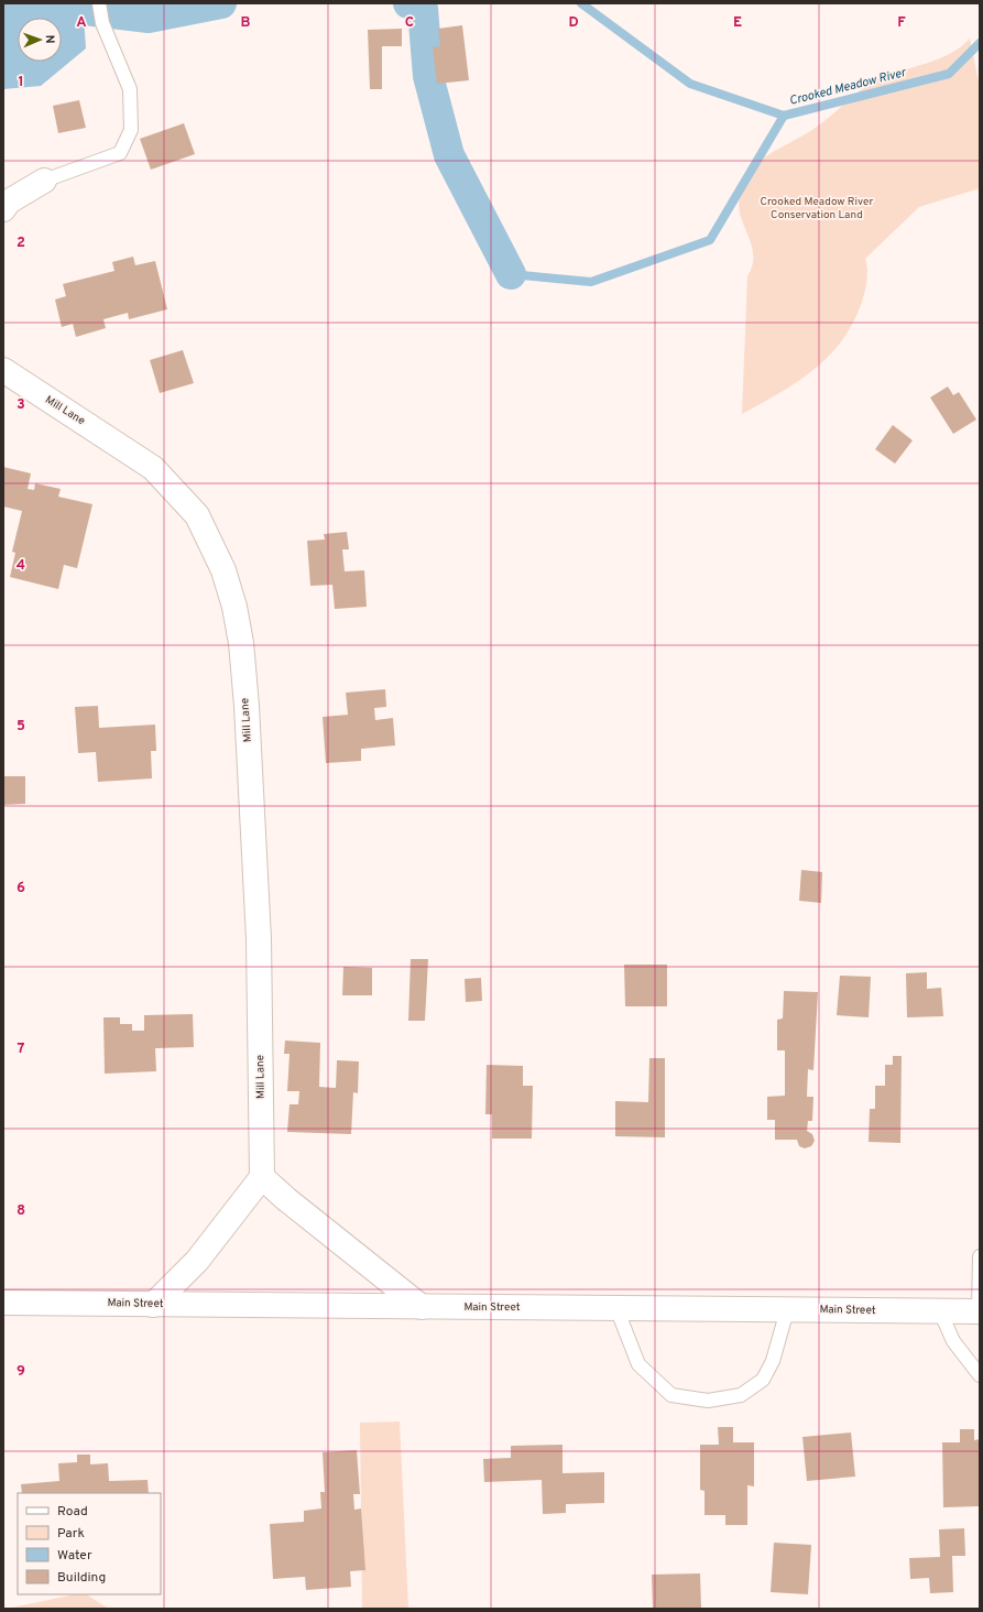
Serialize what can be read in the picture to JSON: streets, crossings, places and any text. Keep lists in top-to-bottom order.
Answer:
{
  "streets": {
    "street": ["Mill Lane", "Main Street"]
  },
  "water": ["Crooked Meadow River"],
  "parks": ["Crooked Meadow River Conservation Land"],
  "legend": [
    "Road",
    "Park",
    "Water",
    "Building"
  ],
  "north": "right",
  "grid": {
    "columns": [
      "A",
      "B",
      "C",
      "D",
      "E",
      "F"
    ],
    "rows": [
      "1",
      "2",
      "3",
      "4",
      "5",
      "6",
      "7",
      "8",
      "9"
    ]
  }
}
